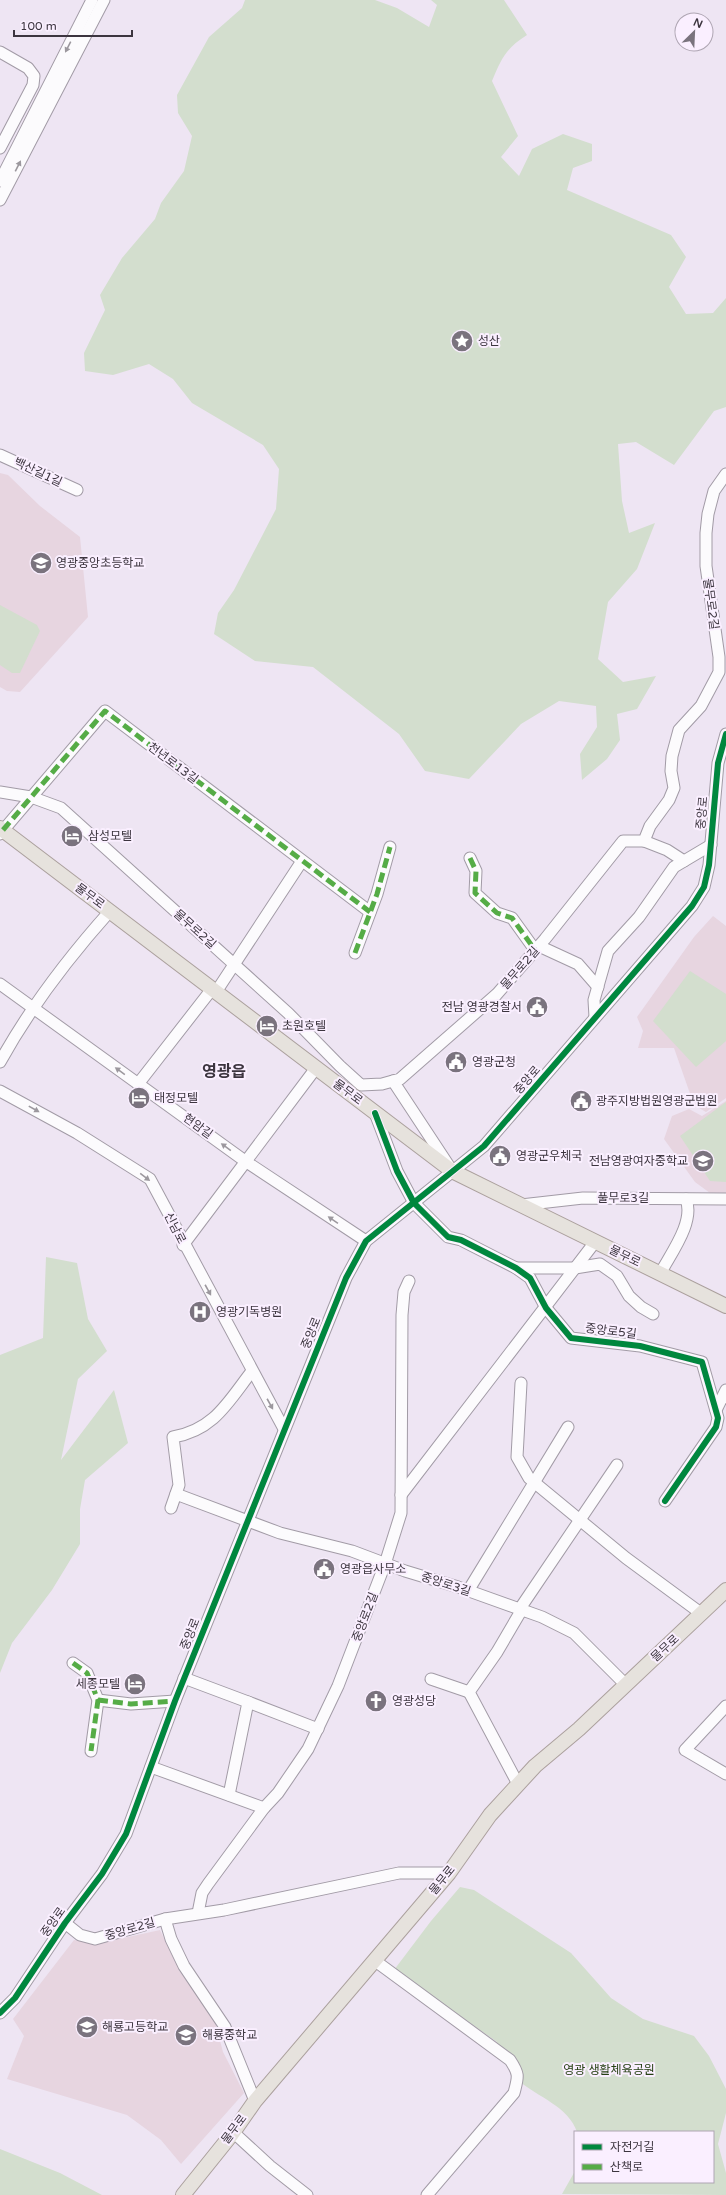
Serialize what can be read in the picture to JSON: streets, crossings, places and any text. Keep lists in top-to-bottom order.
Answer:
{
  "streets": {
    "main road": ["물무로"],
    "street": [
      "백산길1길",
      "물무로2길",
      "천년로13길",
      "중앙로",
      "현암길",
      "풀무로3길",
      "신남로",
      "중앙로5길",
      "중앙로3길",
      "중앙로2길"
    ]
  },
  "crossings": [
    ["물무로2길", "천년로13길"],
    ["천년로13길", "물무로"],
    ["중앙로", "물무로"],
    ["중앙로", "현암길"],
    ["중앙로", "신남로"],
    ["중앙로", "중앙로5길"],
    ["중앙로", "중앙로3길"],
    ["중앙로", "중앙로2길"],
    ["물무로", "풀무로3길"],
    ["물무로", "중앙로5길"],
    ["물무로", "중앙로3길"],
    ["물무로", "중앙로2길"],
    ["중앙로3길", "중앙로2길"]
  ],
  "one_way": ["현암길", "신남로"],
  "districts": ["영광읍"],
  "parks": ["영광 생활체육공원"],
  "places": {
    "place": ["성산"],
    "school or university": [
      "영광중앙초등학교",
      "전남영광여자중학교",
      "해룡고등학교",
      "해룡중학교"
    ],
    "hotel": [
      "삼성모텔",
      "초원호텔",
      "태정모텔",
      "세종모텔"
    ],
    "public building": [
      "전남 영광경찰서",
      "영광군청",
      "광주지방법원영광군법원",
      "영광군우체국",
      "영광읍사무소"
    ],
    "hospital": ["영광기독병원"],
    "church": ["영광성당"]
  },
  "legend": ["자전거길", "산책로"],
  "scale_bar": "100 m",
  "north": "top right"
}
